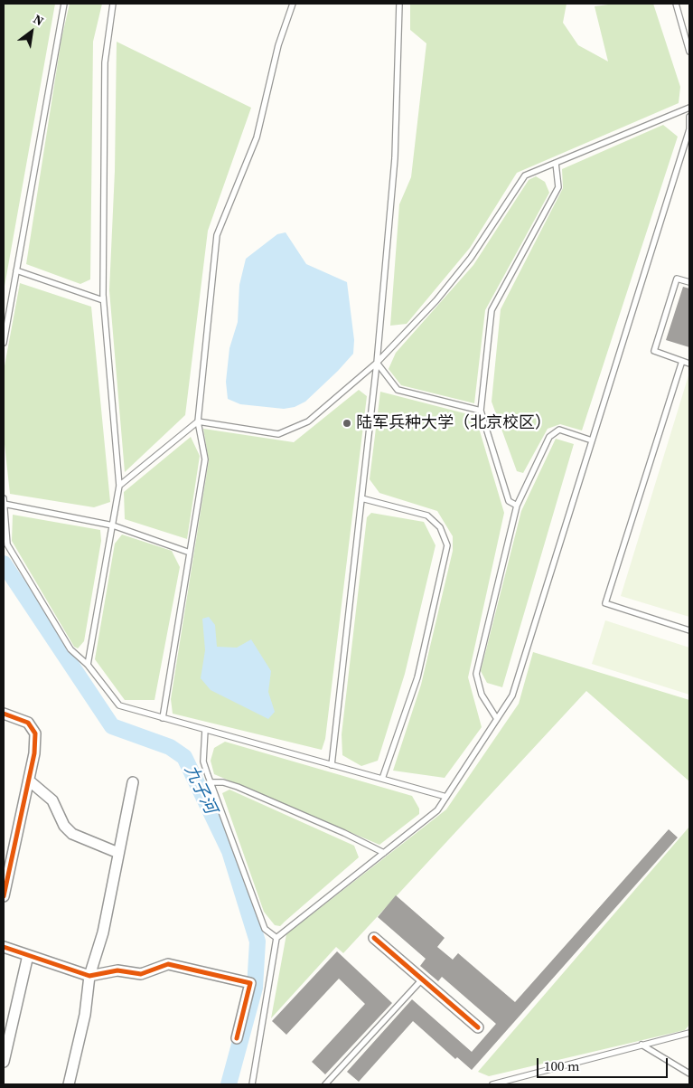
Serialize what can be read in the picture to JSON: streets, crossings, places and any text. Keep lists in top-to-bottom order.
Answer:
{
  "water": ["九子河"],
  "places": ["陆军兵种大学（北京校区）"],
  "scale_bar": "100 m",
  "north": "top right"
}
